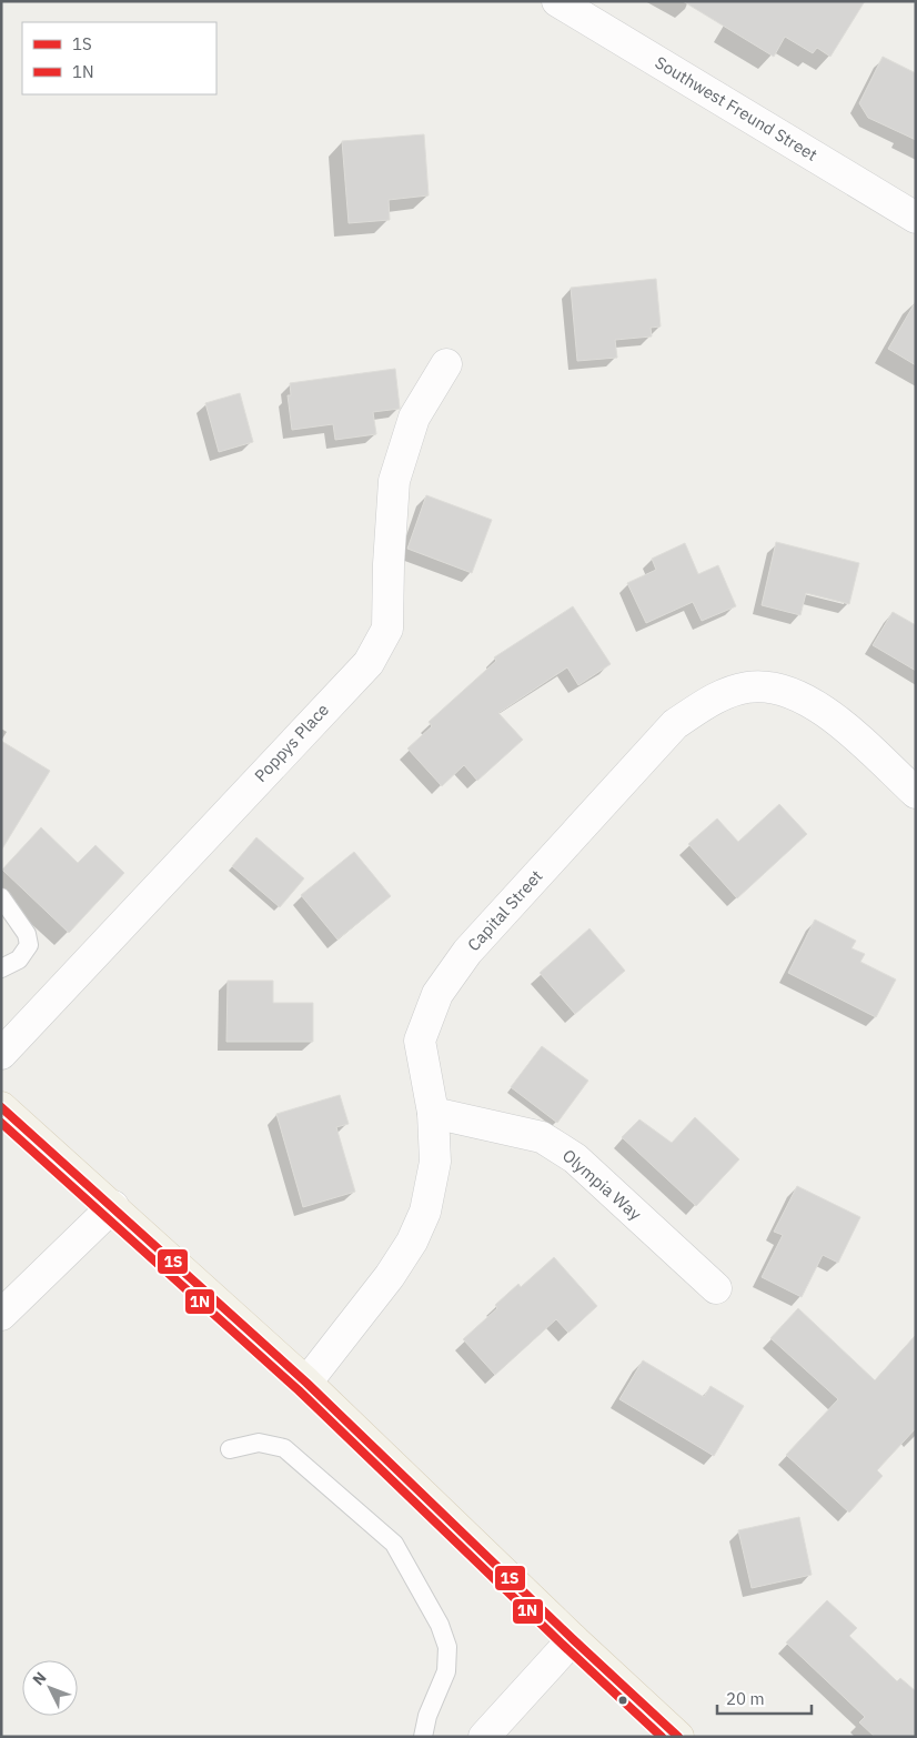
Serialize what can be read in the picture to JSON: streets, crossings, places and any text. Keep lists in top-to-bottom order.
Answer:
{
  "streets": {
    "street": [
      "Southwest Freund Street",
      "Poppys Place",
      "Capital Street",
      "Olympia Way"
    ]
  },
  "crossings": [
    ["Capital Street", "Olympia Way"]
  ],
  "lines": ["transit line 1S", "transit line 1N"],
  "legend": ["1S", "1N"],
  "scale_bar": "20 m",
  "north": "top left"
}
